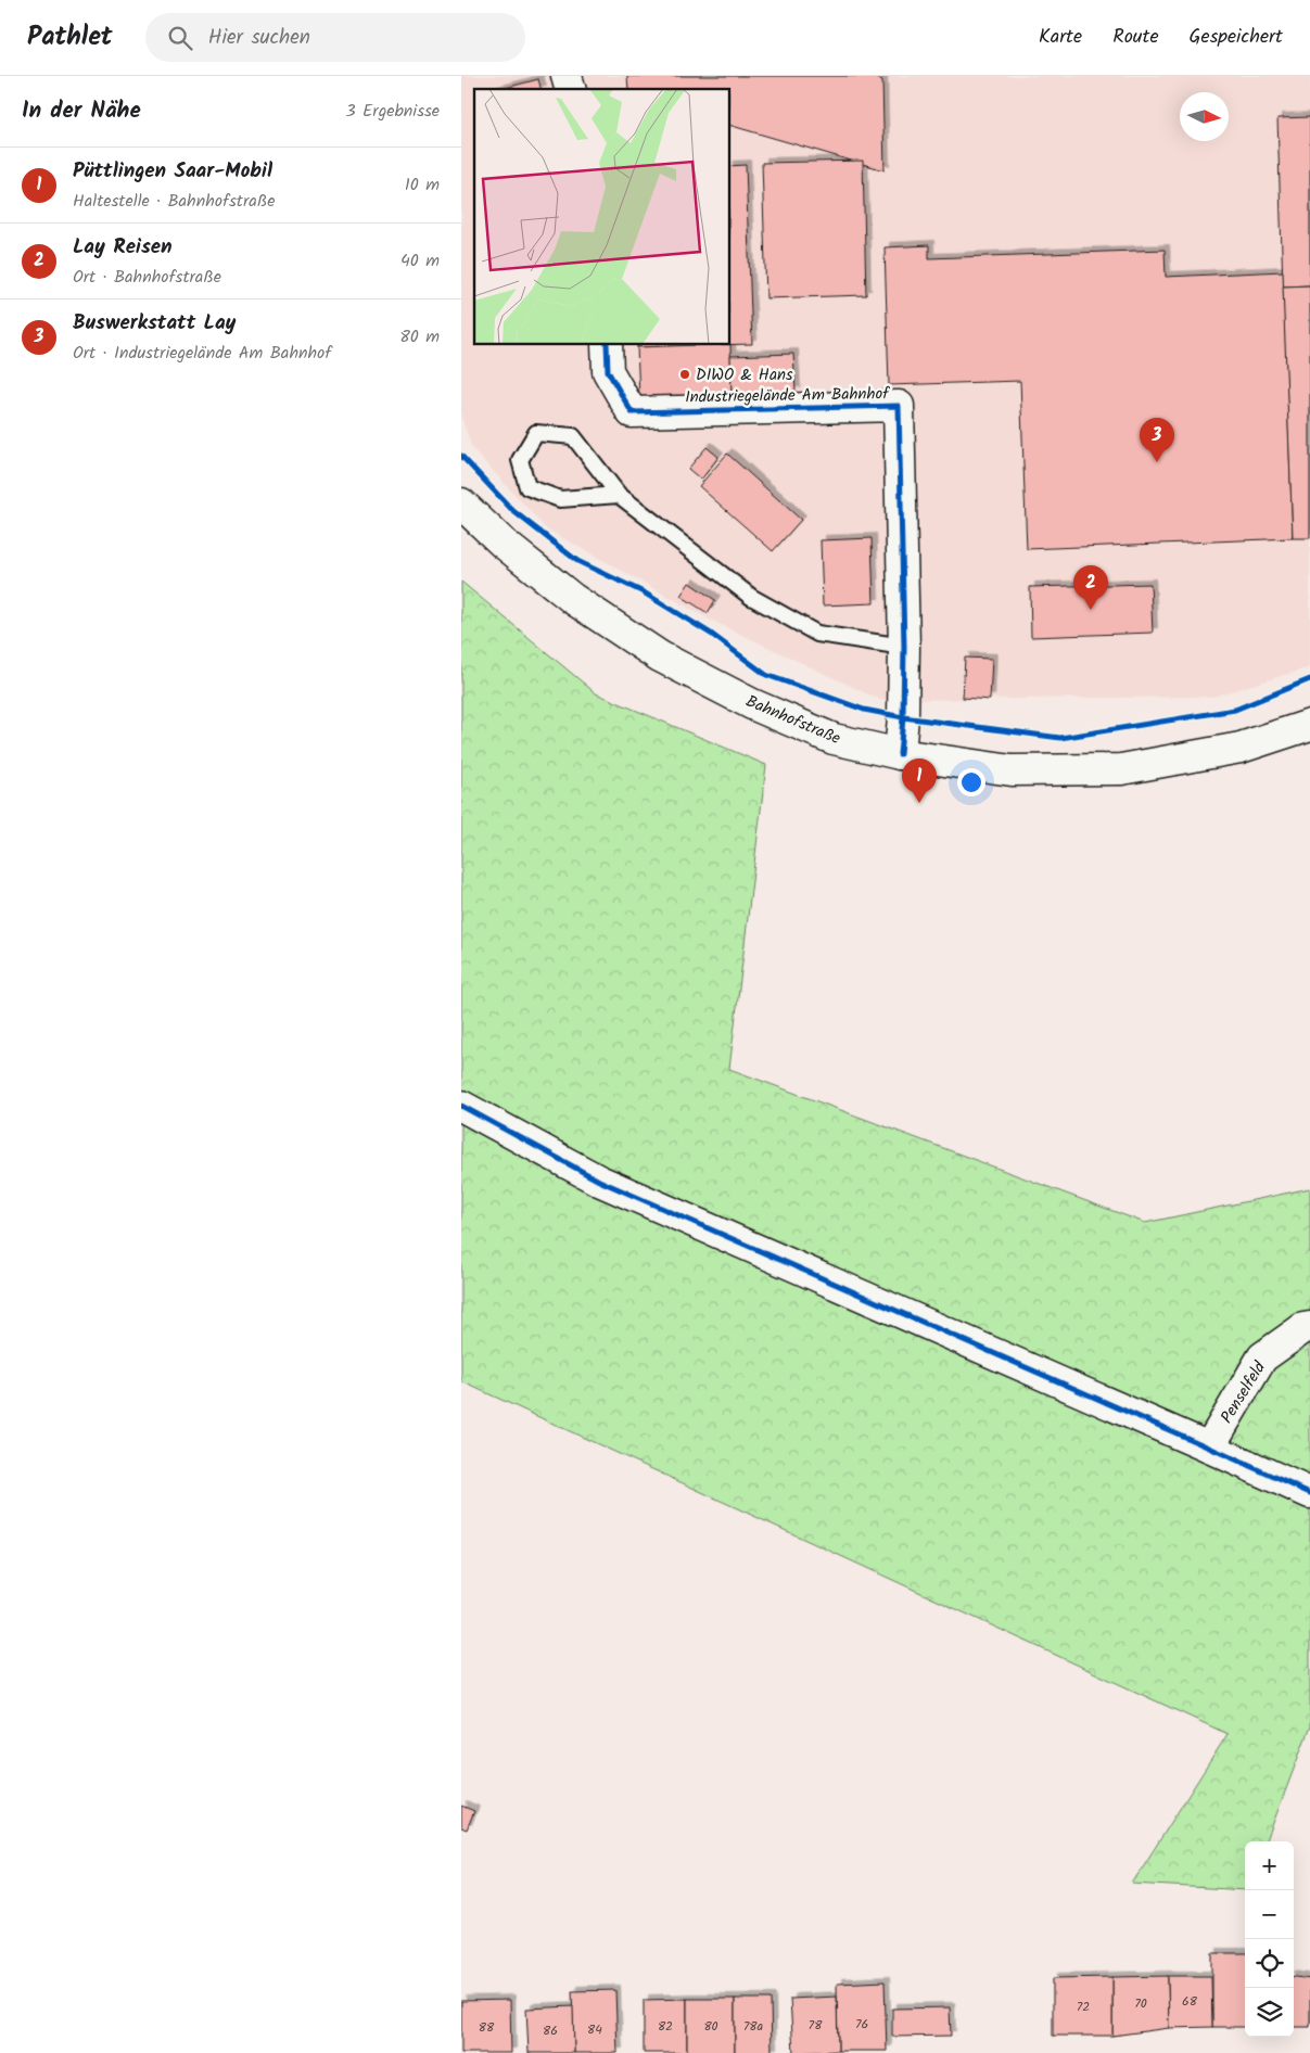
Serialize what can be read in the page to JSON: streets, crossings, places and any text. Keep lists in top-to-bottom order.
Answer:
{
  "streets": {
    "street": ["Industriegelände Am Bahnhof", "Bahnhofstraße", "Penselfeld"]
  },
  "crossings": [
    ["Industriegelände Am Bahnhof", "Bahnhofstraße"]
  ],
  "places": ["DIWO & Hans"],
  "house_numbers": [
    "68",
    "70",
    "72",
    "76",
    "78",
    "82",
    "80",
    "78a",
    "88",
    "84",
    "86"
  ],
  "north": "right",
  "page": {
    "header": "Pathlet",
    "search": "Hier suchen",
    "nav": ["Karte", "Route", "Gespeichert"],
    "heading": ["In der Nähe", "3 Ergebnisse"],
    "list": [
      {
        "mark": "1",
        "name": "Püttlingen Saar-Mobil",
        "note": "Haltestelle · Bahnhofstraße",
        "value": "10 m"
      },
      {
        "mark": "2",
        "name": "Lay Reisen",
        "note": "Ort · Bahnhofstraße",
        "value": "40 m"
      },
      {
        "mark": "3",
        "name": "Buswerkstatt Lay",
        "note": "Ort · Industriegelände Am Bahnhof",
        "value": "80 m"
      }
    ],
    "pins": ["3", "2", "1"],
    "map_buttons": ["+", "−"]
  }
}
